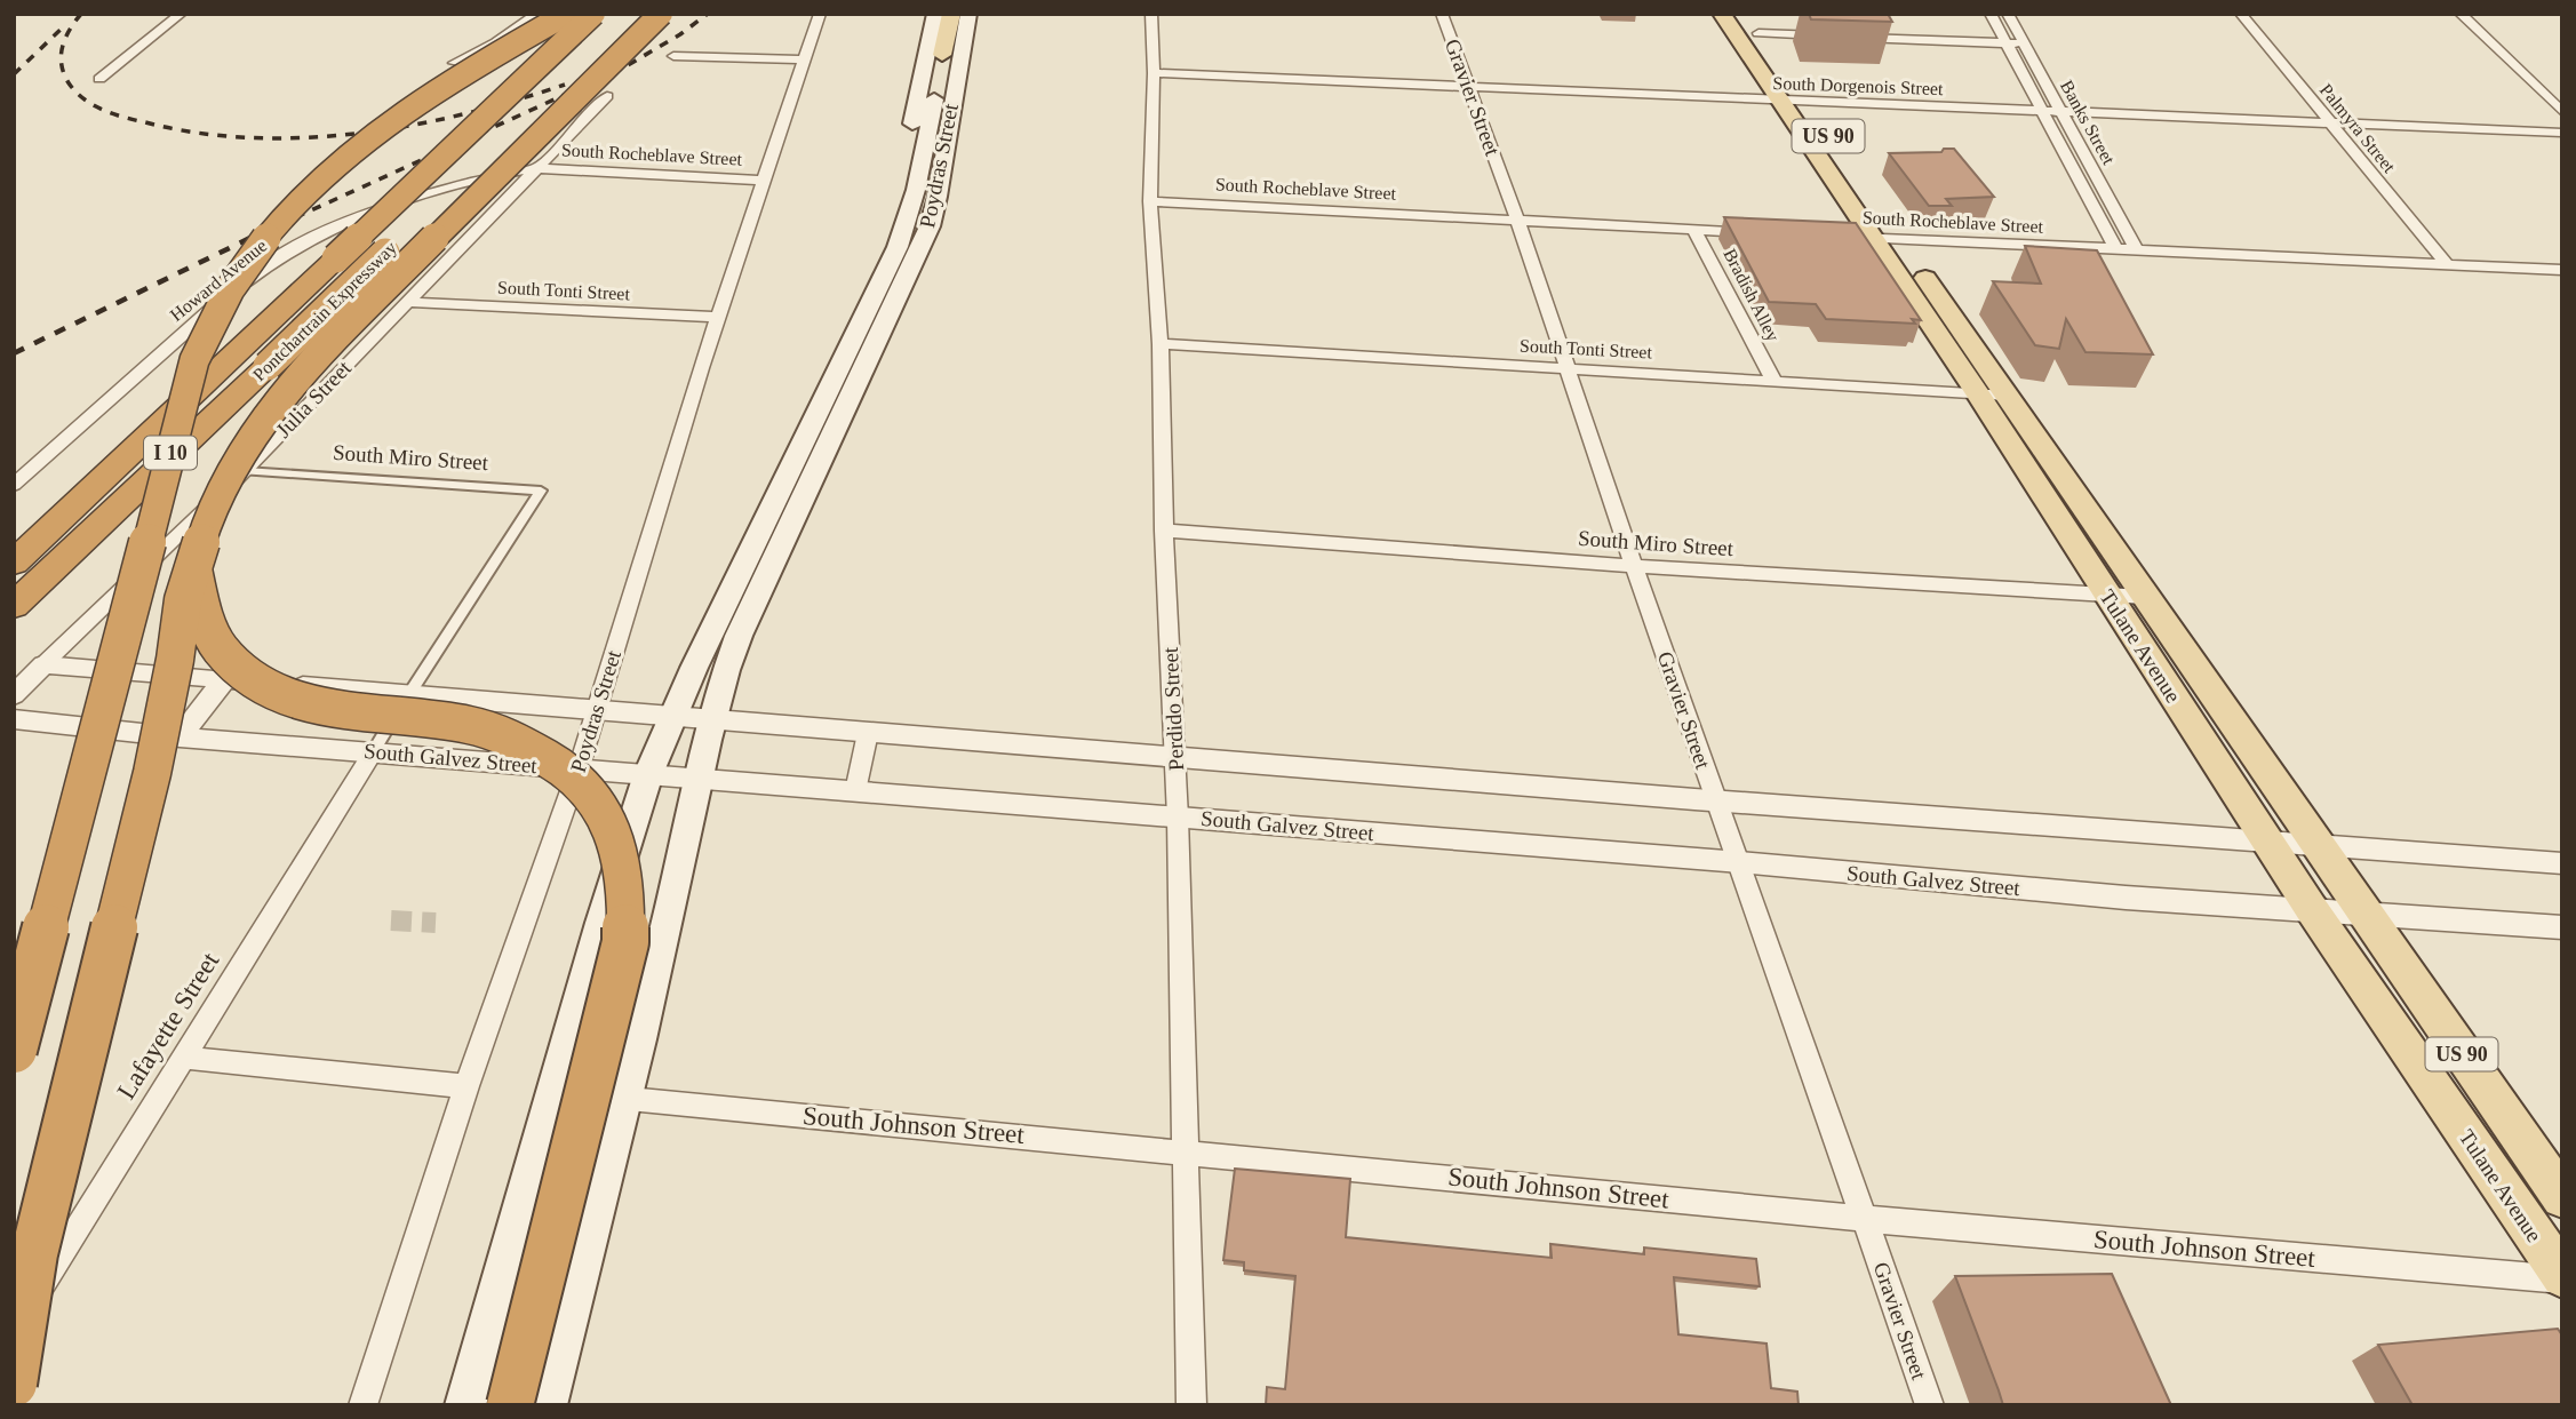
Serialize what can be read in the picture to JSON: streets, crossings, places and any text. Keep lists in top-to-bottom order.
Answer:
{
  "streets": {
    "highway": ["Pontchartrain Expressway", "I 10"],
    "main road": ["US 90", "Poydras Street", "Tulane Avenue"],
    "street": [
      "South Dorgenois Street",
      "Gravier Street",
      "Banks Street",
      "Palmyra Street",
      "South Rocheblave Street",
      "Howard Avenue",
      "South Tonti Street",
      "Bradish Alley",
      "Julia Street",
      "South Miro Street",
      "Perdido Street",
      "South Galvez Street",
      "Lafayette Street",
      "South Johnson Street"
    ]
  },
  "crossings": [
    ["South Dorgenois Street", "Gravier Street"],
    ["South Dorgenois Street", "Banks Street"],
    ["South Dorgenois Street", "Palmyra Street"],
    ["South Dorgenois Street", "Tulane Avenue"],
    ["South Dorgenois Street", "Perdido Street"],
    ["Gravier Street", "South Rocheblave Street"],
    ["Gravier Street", "South Tonti Street"],
    ["Gravier Street", "South Miro Street"],
    ["Gravier Street", "South Galvez Street"],
    ["Gravier Street", "South Johnson Street"],
    ["Banks Street", "South Rocheblave Street"],
    ["Palmyra Street", "South Rocheblave Street"],
    ["South Rocheblave Street", "Poydras Street"],
    ["South Rocheblave Street", "Howard Avenue"],
    ["South Rocheblave Street", "Bradish Alley"],
    ["South Rocheblave Street", "Julia Street"],
    ["South Rocheblave Street", "Tulane Avenue"],
    ["South Rocheblave Street", "Perdido Street"],
    ["Poydras Street", "South Tonti Street"],
    ["Poydras Street", "South Galvez Street"],
    ["Poydras Street", "South Johnson Street"],
    ["Howard Avenue", "Julia Street"],
    ["South Tonti Street", "Bradish Alley"],
    ["South Tonti Street", "Julia Street"],
    ["South Tonti Street", "Tulane Avenue"],
    ["South Tonti Street", "Perdido Street"],
    ["Julia Street", "South Miro Street"],
    ["South Miro Street", "Tulane Avenue"],
    ["South Miro Street", "Perdido Street"],
    ["Tulane Avenue", "South Galvez Street"],
    ["Tulane Avenue", "South Johnson Street"],
    ["Perdido Street", "South Galvez Street"],
    ["Perdido Street", "South Johnson Street"],
    ["South Galvez Street", "Lafayette Street"]
  ]
}
